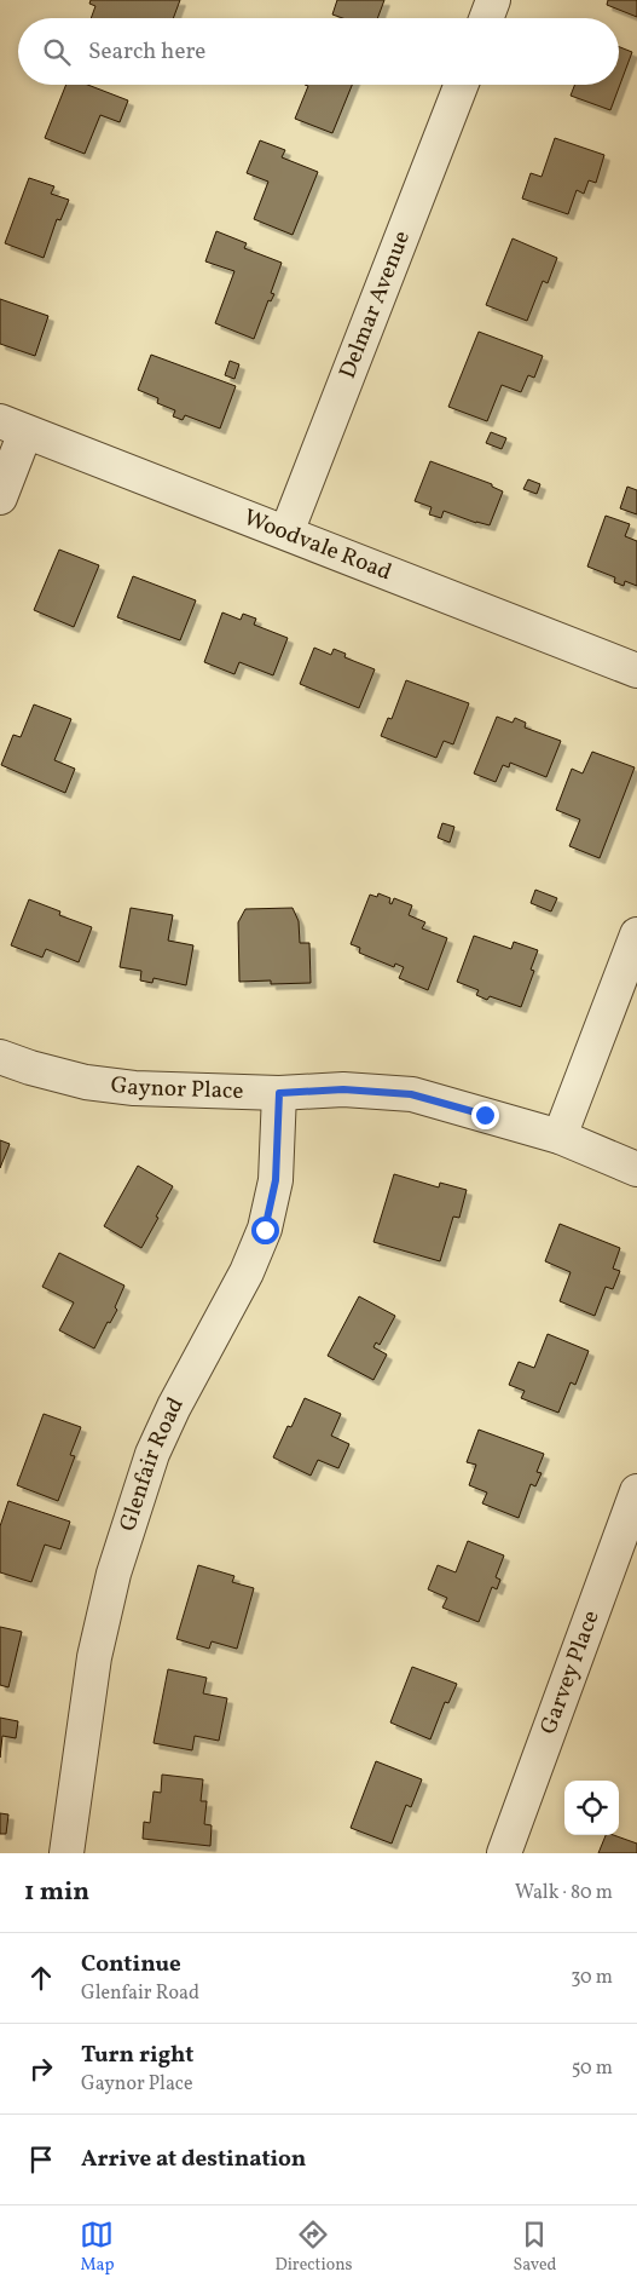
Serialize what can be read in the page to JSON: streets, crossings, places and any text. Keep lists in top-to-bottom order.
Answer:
{
  "streets": {
    "street": [
      "Delmar Avenue",
      "Woodvale Road",
      "Gaynor Place",
      "Glenfair Road",
      "Garvey Place"
    ]
  },
  "crossings": [
    ["Delmar Avenue", "Woodvale Road"],
    ["Gaynor Place", "Glenfair Road"]
  ],
  "page": {
    "search": "Search here",
    "heading": ["1 min", "Walk · 80 m"],
    "list": [
      ["Continue", "Glenfair Road", "30 m"],
      ["Turn right", "Gaynor Place", "50 m"],
      "Arrive at destination"
    ],
    "nav": ["Map", "Directions", "Saved"]
  }
}
